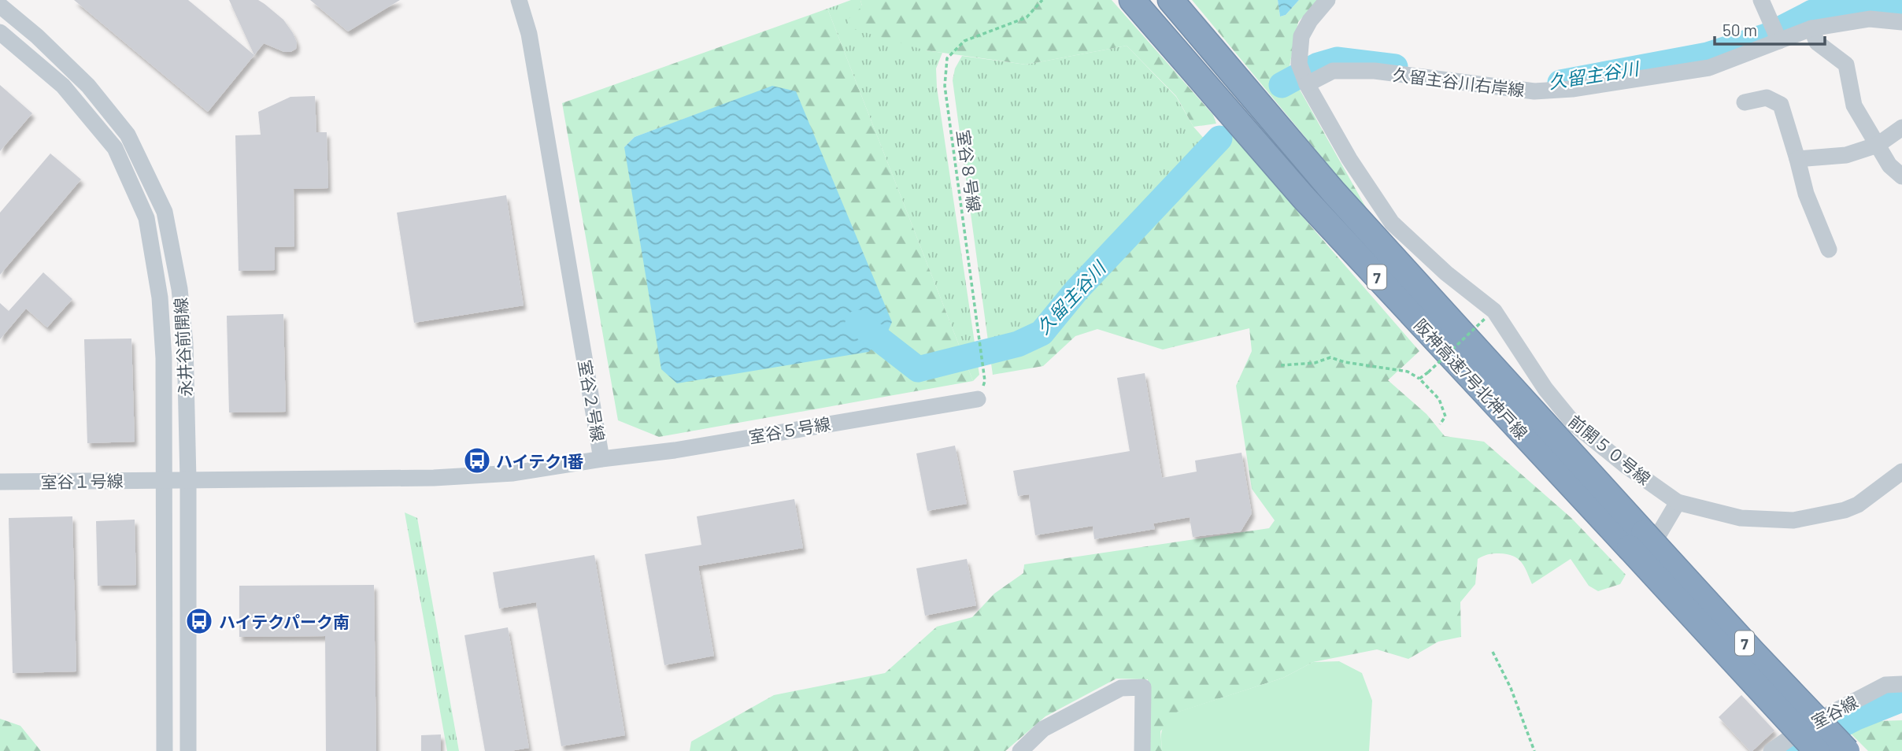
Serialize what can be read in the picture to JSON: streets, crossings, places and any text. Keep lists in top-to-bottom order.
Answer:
{
  "streets": {
    "highway": ["7", "阪神高速7号北神戸線"],
    "street": [
      "久留主谷川右岸線",
      "永井谷前開線",
      "室谷２号線",
      "室谷５号線",
      "前開５０号線",
      "室谷１号線",
      "室谷線"
    ],
    "path": ["室谷８号線"]
  },
  "crossings": [
    ["久留主谷川右岸線", "前開５０号線"],
    ["室谷８号線", "室谷５号線"],
    ["永井谷前開線", "室谷２号線"],
    ["永井谷前開線", "室谷１号線"],
    ["室谷２号線", "室谷５号線"],
    ["室谷２号線", "室谷１号線"]
  ],
  "water": ["久留主谷川"],
  "places": {
    "bus stop": ["ハイテク1番", "ハイテクパーク南"]
  },
  "scale_bar": "50 m"
}
